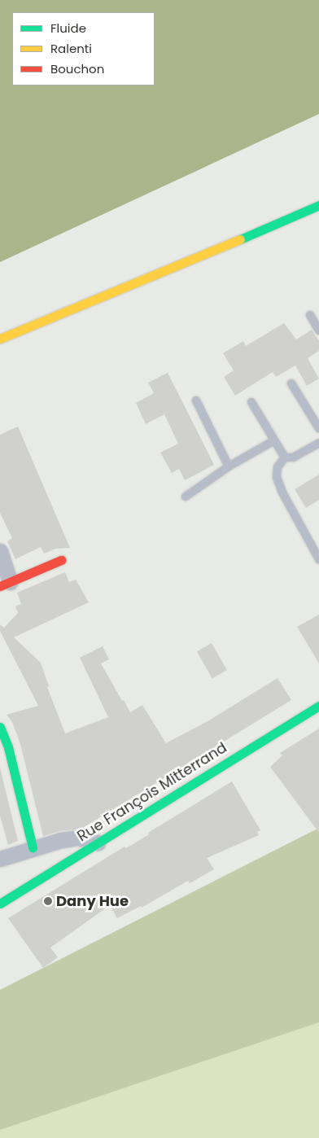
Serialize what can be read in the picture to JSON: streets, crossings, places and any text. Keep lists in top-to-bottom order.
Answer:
{
  "streets": {
    "street": ["Rue François Mitterrand"]
  },
  "places": ["Dany Hue"],
  "legend": ["Fluide", "Ralenti", "Bouchon"]
}
